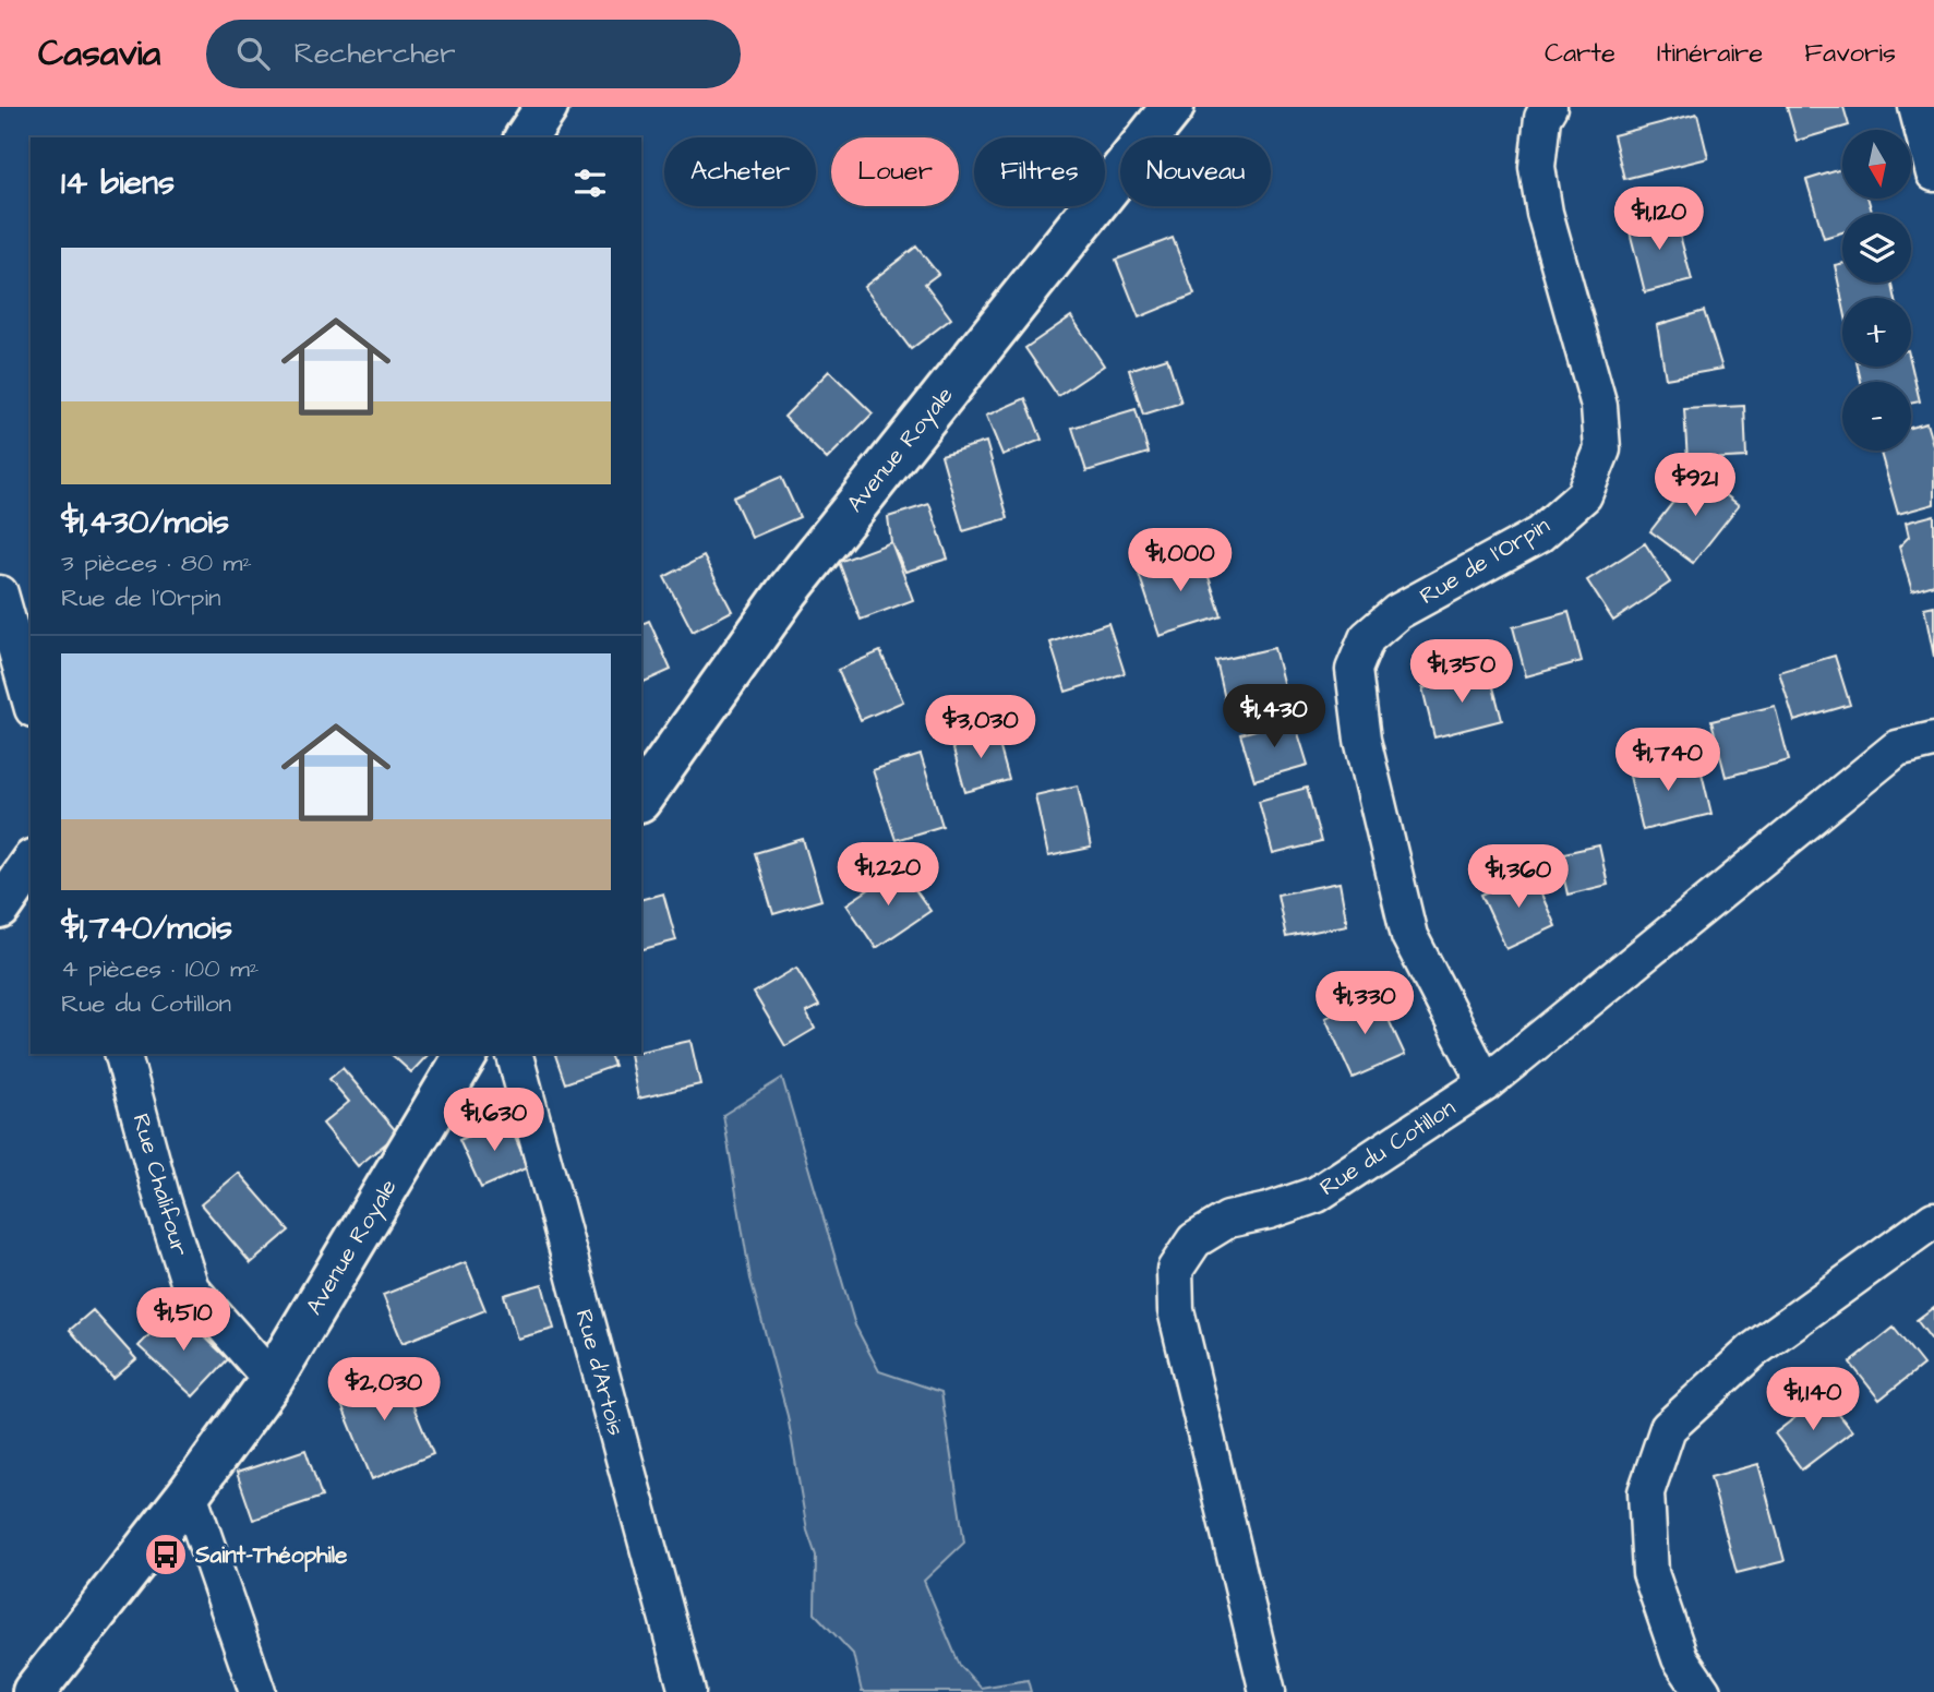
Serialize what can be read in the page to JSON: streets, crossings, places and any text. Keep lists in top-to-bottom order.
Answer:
{
  "streets": {
    "main road": ["Avenue Royale"],
    "street": [
      "Rue de l'Orpin",
      "Rue du Cotillon",
      "Rue Chalifour",
      "Rue d'Artois"
    ]
  },
  "crossings": [
    ["Avenue Royale", "Rue Chalifour"],
    ["Rue de l'Orpin", "Rue du Cotillon"]
  ],
  "places": {
    "bus stop": ["Saint-Théophile"]
  },
  "north": "bottom",
  "page": {
    "header": "Casavia",
    "search": "Rechercher",
    "nav": ["Carte", "Itinéraire", "Favoris"],
    "map_buttons": ["+", "−"],
    "chip": [
      "Acheter",
      "Louer",
      "Filtres",
      "Nouveau"
    ],
    "heading": "14 biens",
    "price": [
      "$1,120",
      "$921",
      "$1,000",
      "$1,350",
      "$1,430",
      "$3,030",
      "$1,740",
      "$1,220",
      "$1,360",
      "$1,330",
      "$1,630",
      "$1,510",
      "$2,030",
      "$1,140"
    ],
    "list": [
      {
        "name": "$1,430/mois",
        "note": "3 pièces · 80 m² · Rue de l'Orpin"
      },
      {
        "name": "$1,740/mois",
        "note": "4 pièces · 100 m² · Rue du Cotillon"
      }
    ]
  }
}
